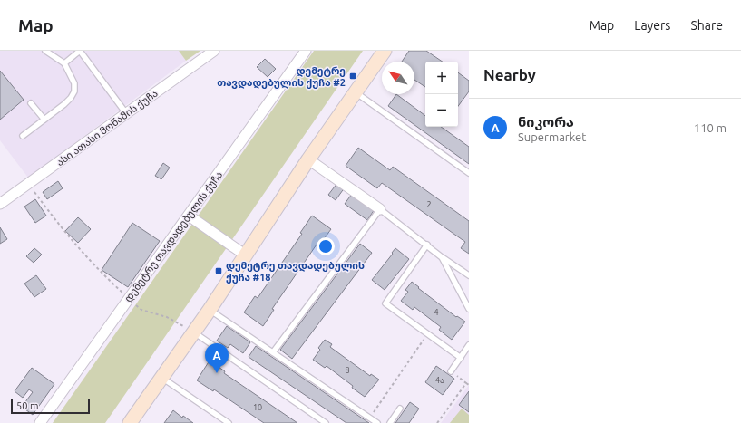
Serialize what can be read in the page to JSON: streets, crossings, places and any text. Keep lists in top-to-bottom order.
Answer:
{
  "streets": {
    "street": ["ასი ათასი მოწამის ქუჩა", "დემეტრე თავდადებულის ქუჩა"]
  },
  "places": {
    "transit": ["დემეტრე თავდადებულის ქუჩა #2", "დემეტრე თავდადებულის ქუჩა #18"]
  },
  "house_numbers": [
    "2",
    "4",
    "8",
    "4ა",
    "10"
  ],
  "scale_bar": "50 m",
  "north": "top left",
  "page": {
    "header": "Map",
    "nav": ["Map", "Layers", "Share"],
    "heading": "Nearby",
    "map_buttons": ["+", "−"],
    "list": [
      {
        "mark": "A",
        "name": "ნიკორა",
        "note": "Supermarket",
        "value": "110 m"
      }
    ],
    "pins": "A",
    "scale": "50 m"
  }
}
